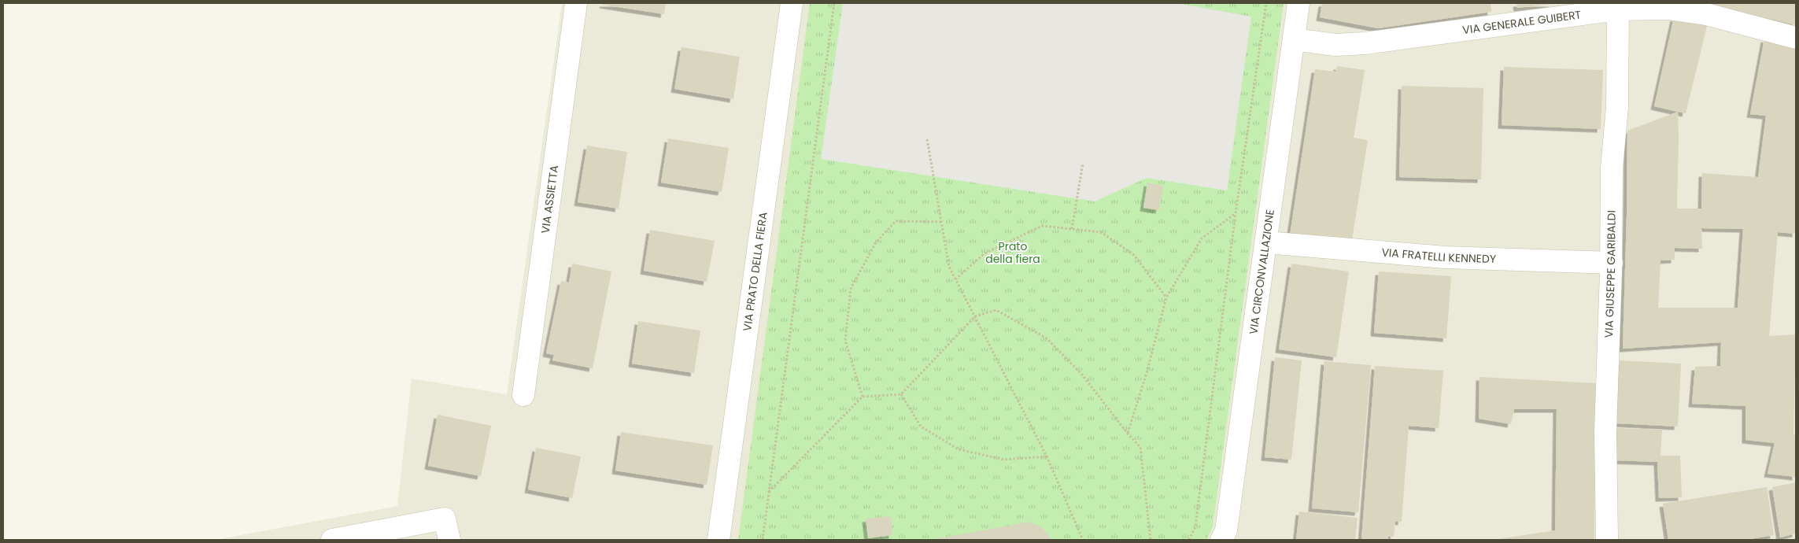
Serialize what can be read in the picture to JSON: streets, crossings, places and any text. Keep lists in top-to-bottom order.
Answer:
{
  "streets": {
    "street": [
      "VIA GENERALE GUIBERT",
      "VIA ASSIETTA",
      "VIA FRATELLI KENNEDY",
      "VIA PRATO DELLA FIERA",
      "VIA CIRCONVALLAZIONE",
      "VIA GIUSEPPE GARIBALDI"
    ]
  },
  "crossings": [
    ["VIA GENERALE GUIBERT", "VIA CIRCONVALLAZIONE"],
    ["VIA GENERALE GUIBERT", "VIA GIUSEPPE GARIBALDI"],
    ["VIA FRATELLI KENNEDY", "VIA CIRCONVALLAZIONE"],
    ["VIA FRATELLI KENNEDY", "VIA GIUSEPPE GARIBALDI"]
  ],
  "parks": ["Prato della fiera"]
}
